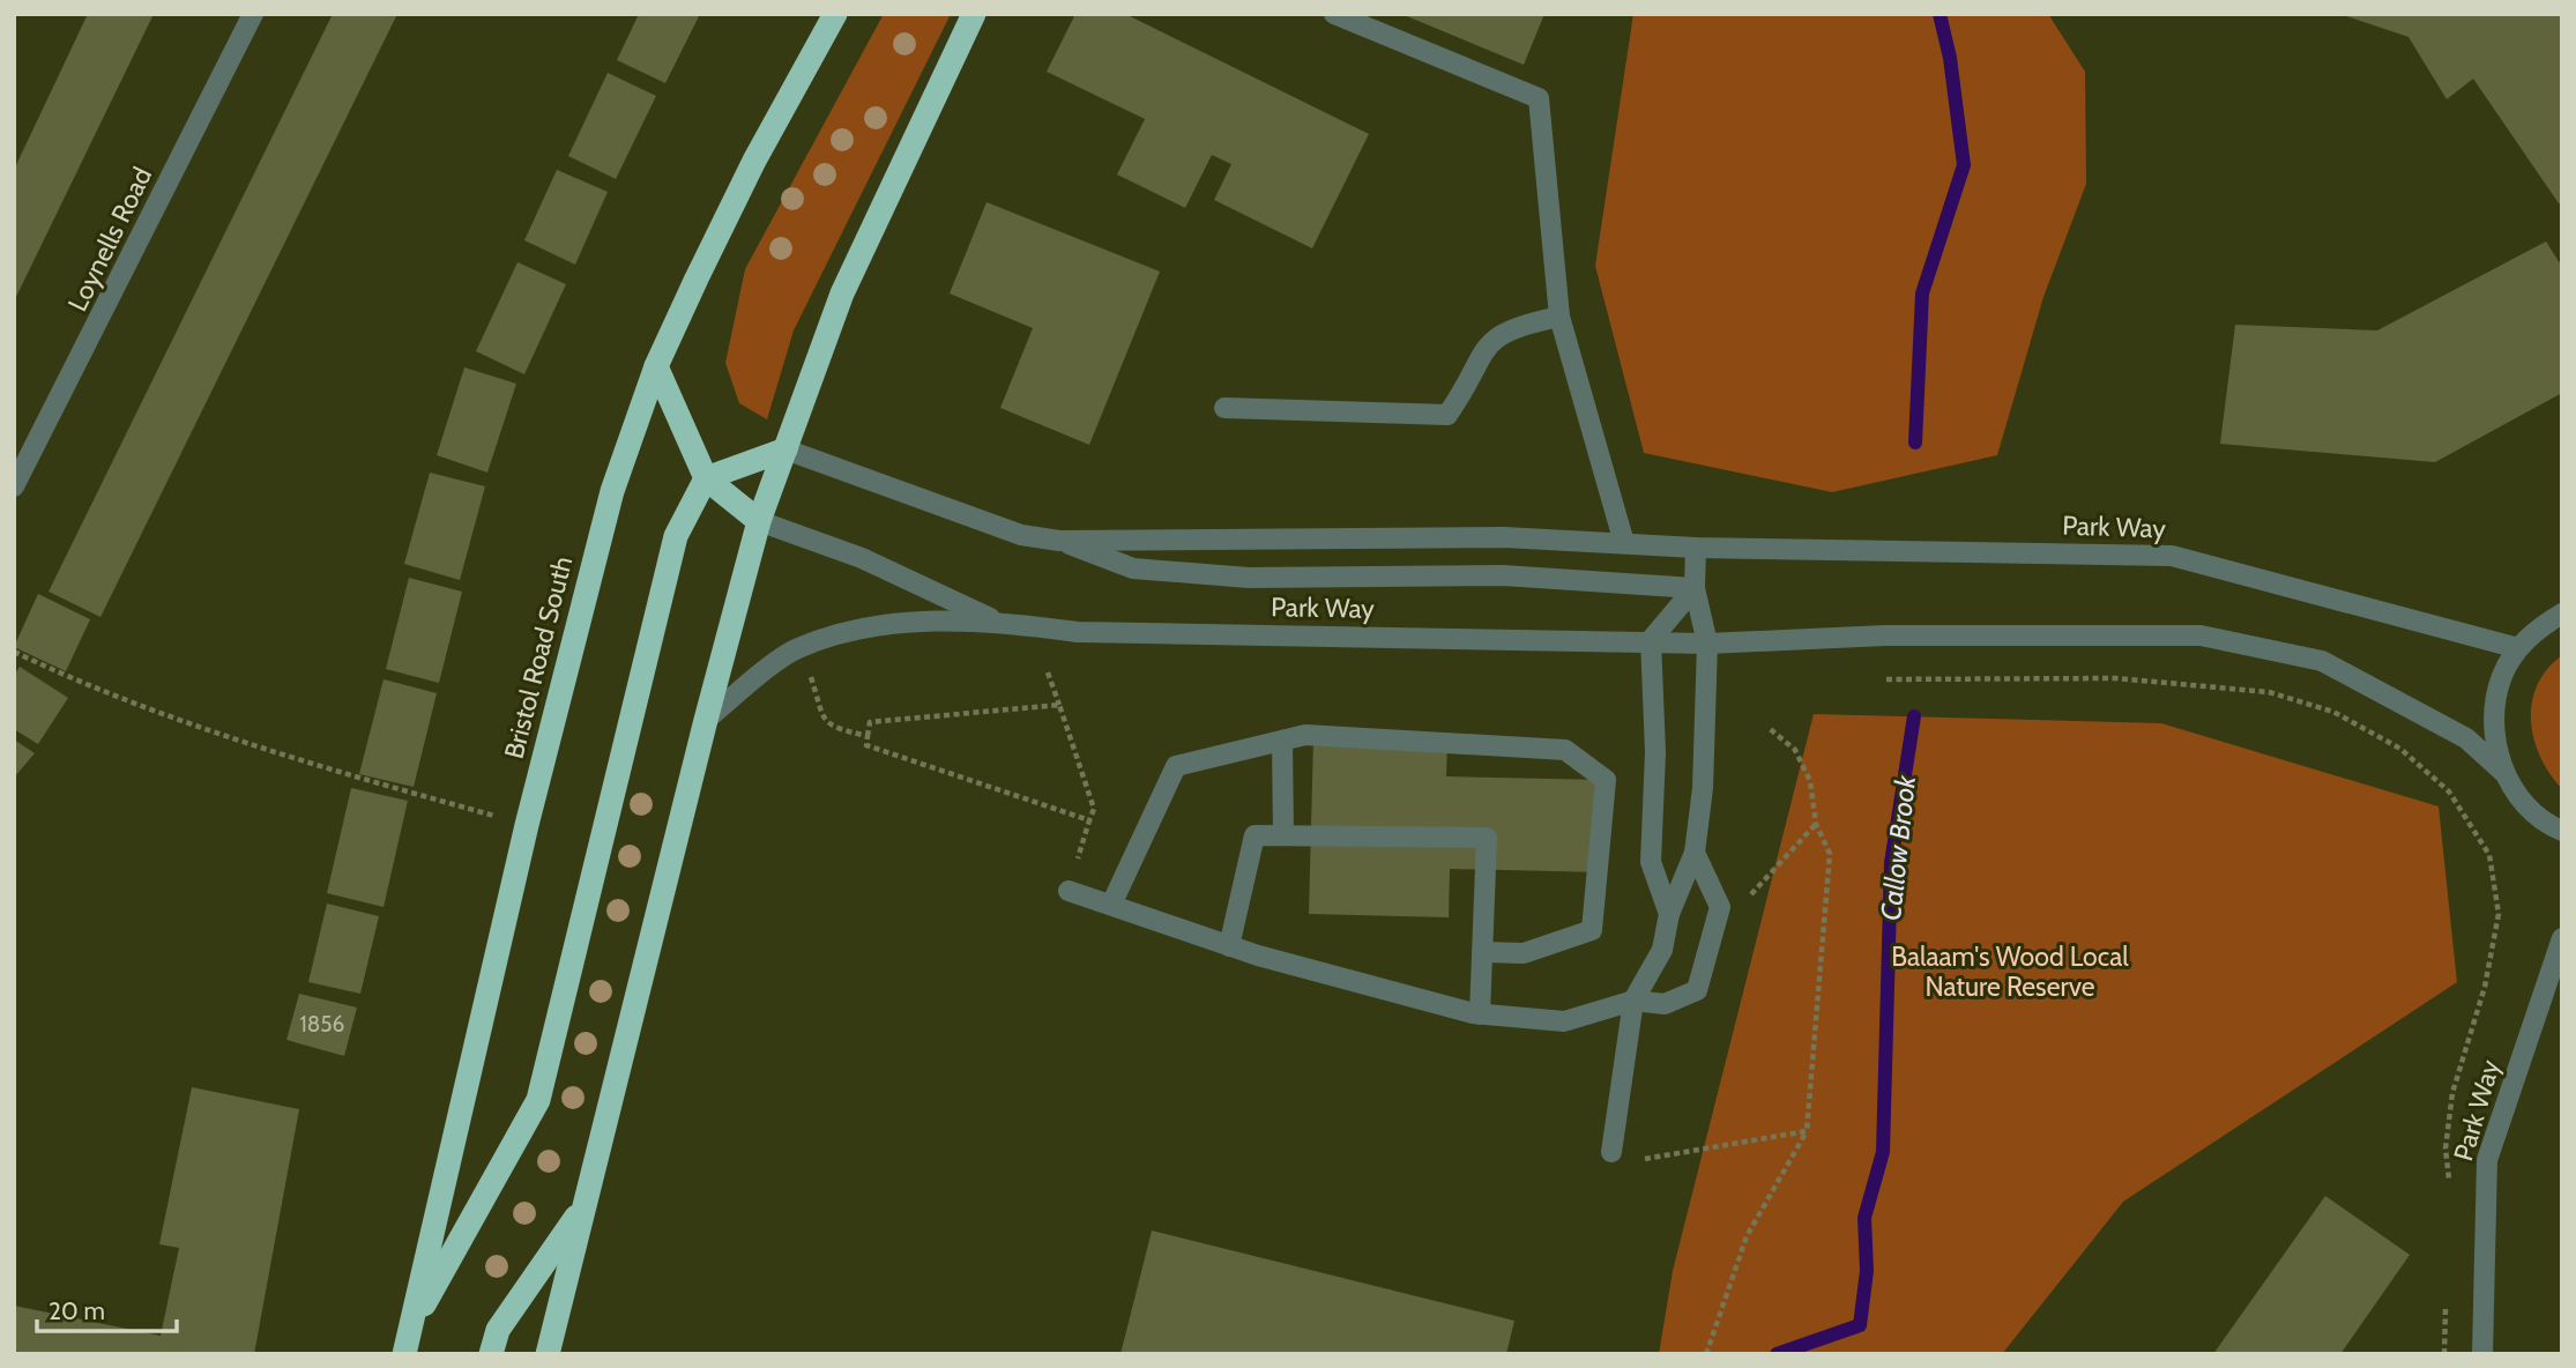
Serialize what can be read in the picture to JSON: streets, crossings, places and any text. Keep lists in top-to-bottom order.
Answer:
{
  "streets": {
    "highway": ["Bristol Road South"],
    "street": ["Loynells Road", "Park Way"]
  },
  "water": ["Callow Brook"],
  "parks": ["Balaam's Wood Local Nature Reserve"],
  "house_numbers": ["1856"],
  "scale_bar": "20 m"
}
